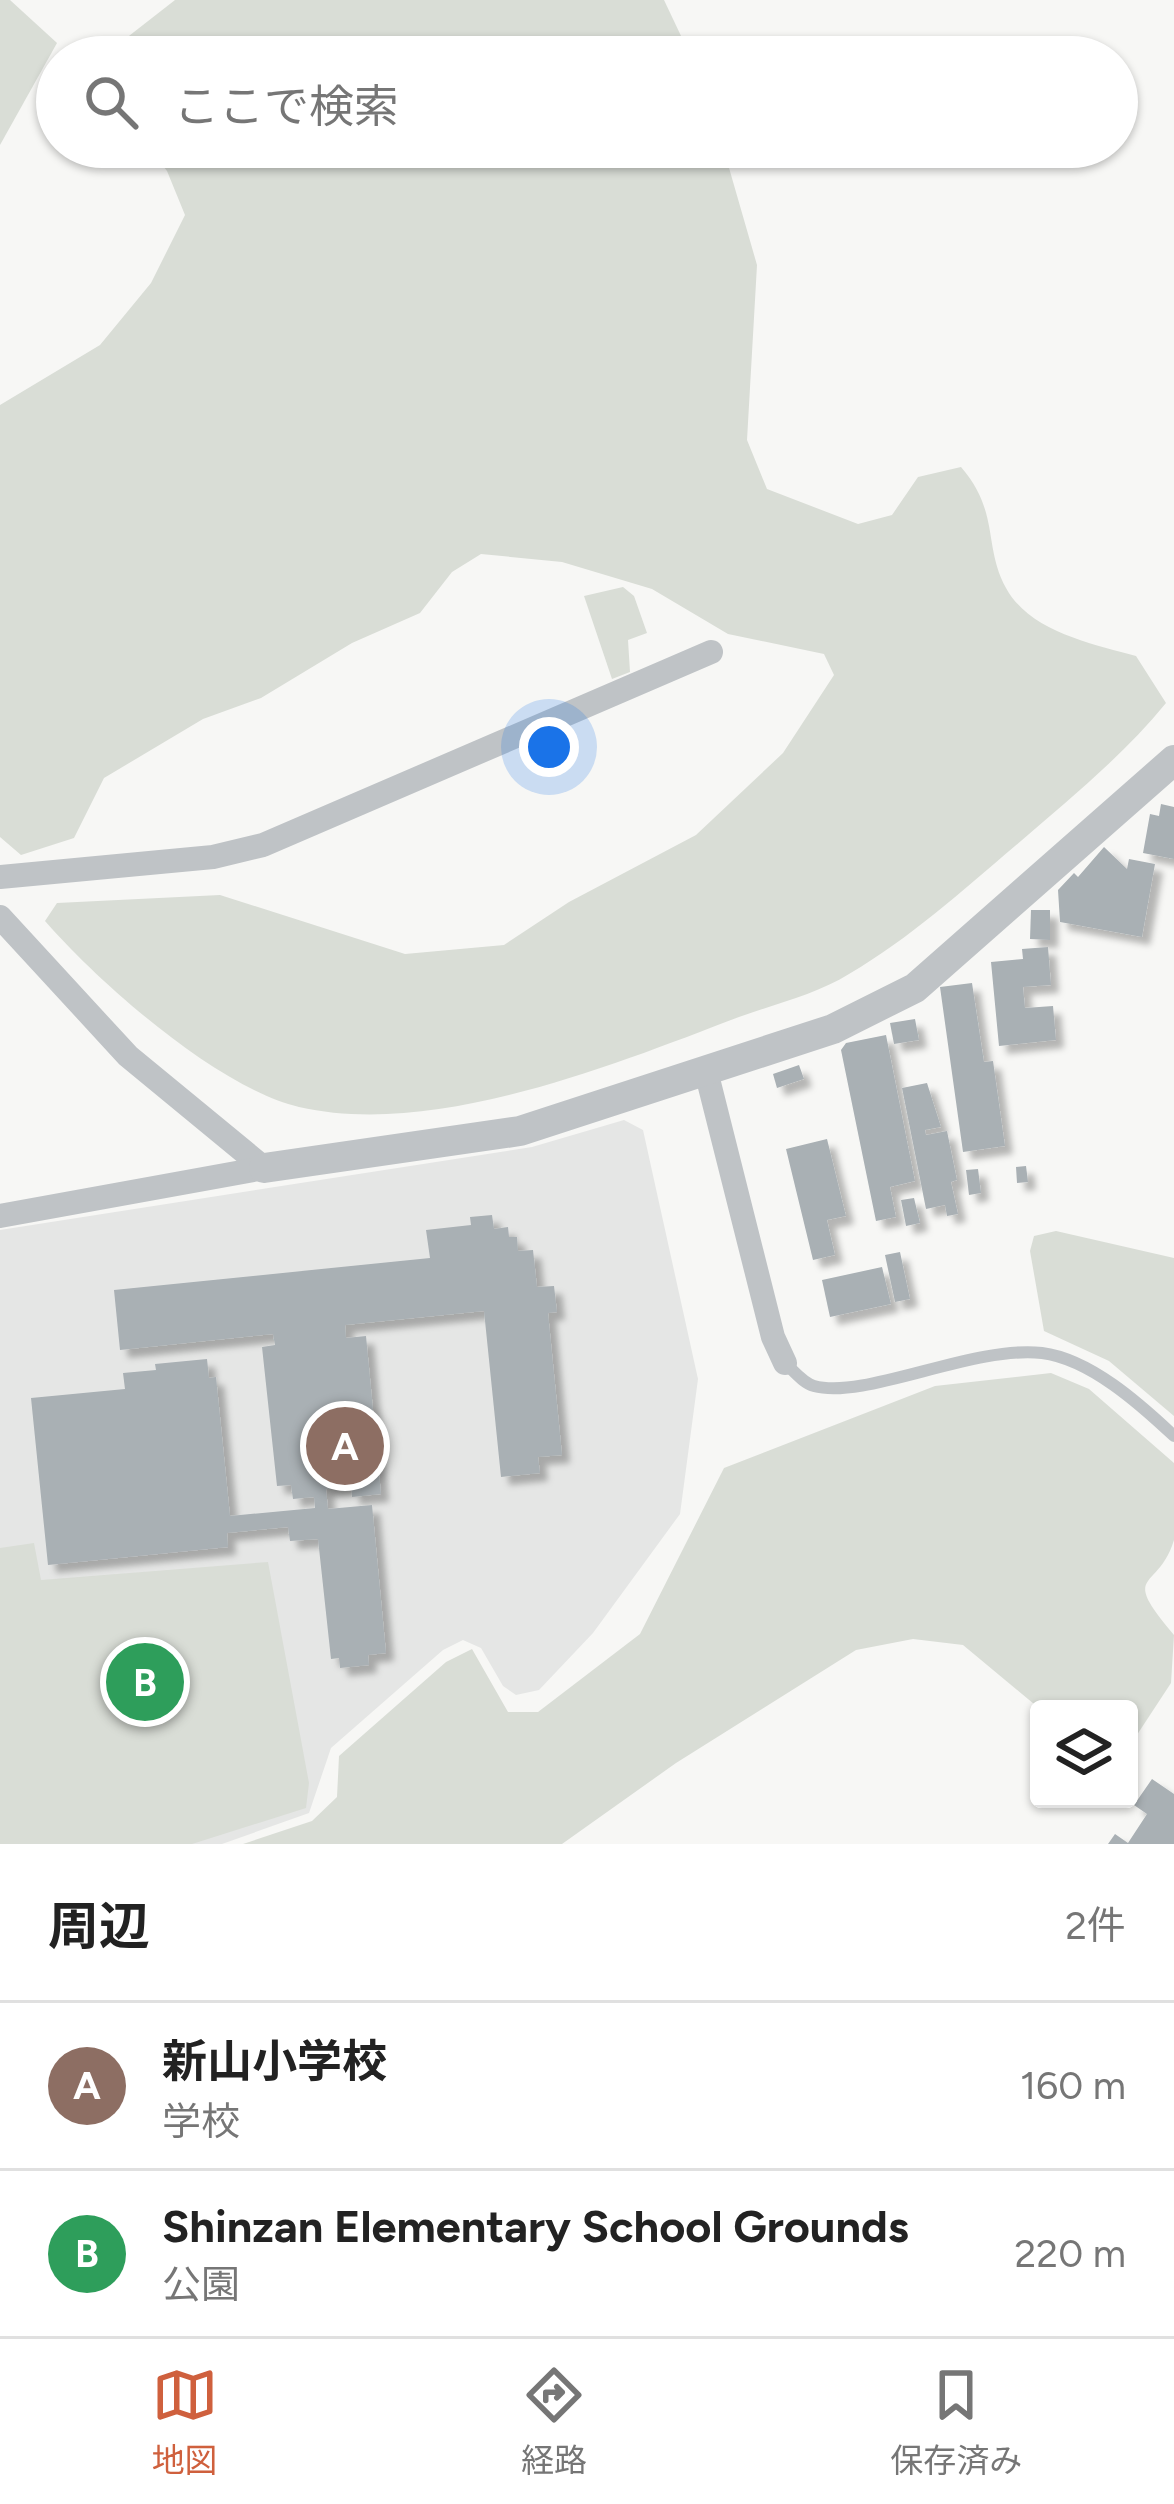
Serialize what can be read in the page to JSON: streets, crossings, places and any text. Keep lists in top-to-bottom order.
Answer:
{
  "page": {
    "search": "ここで検索",
    "pins": ["A", "B"],
    "heading": ["周辺", "2件"],
    "list": [
      {
        "mark": "A",
        "name": "新山小学校",
        "note": "学校",
        "value": "160 m"
      },
      {
        "mark": "B",
        "name": "Shinzan Elementary School Grounds",
        "note": "公園",
        "value": "220 m"
      }
    ],
    "nav": ["地図", "経路", "保存済み"]
  }
}
